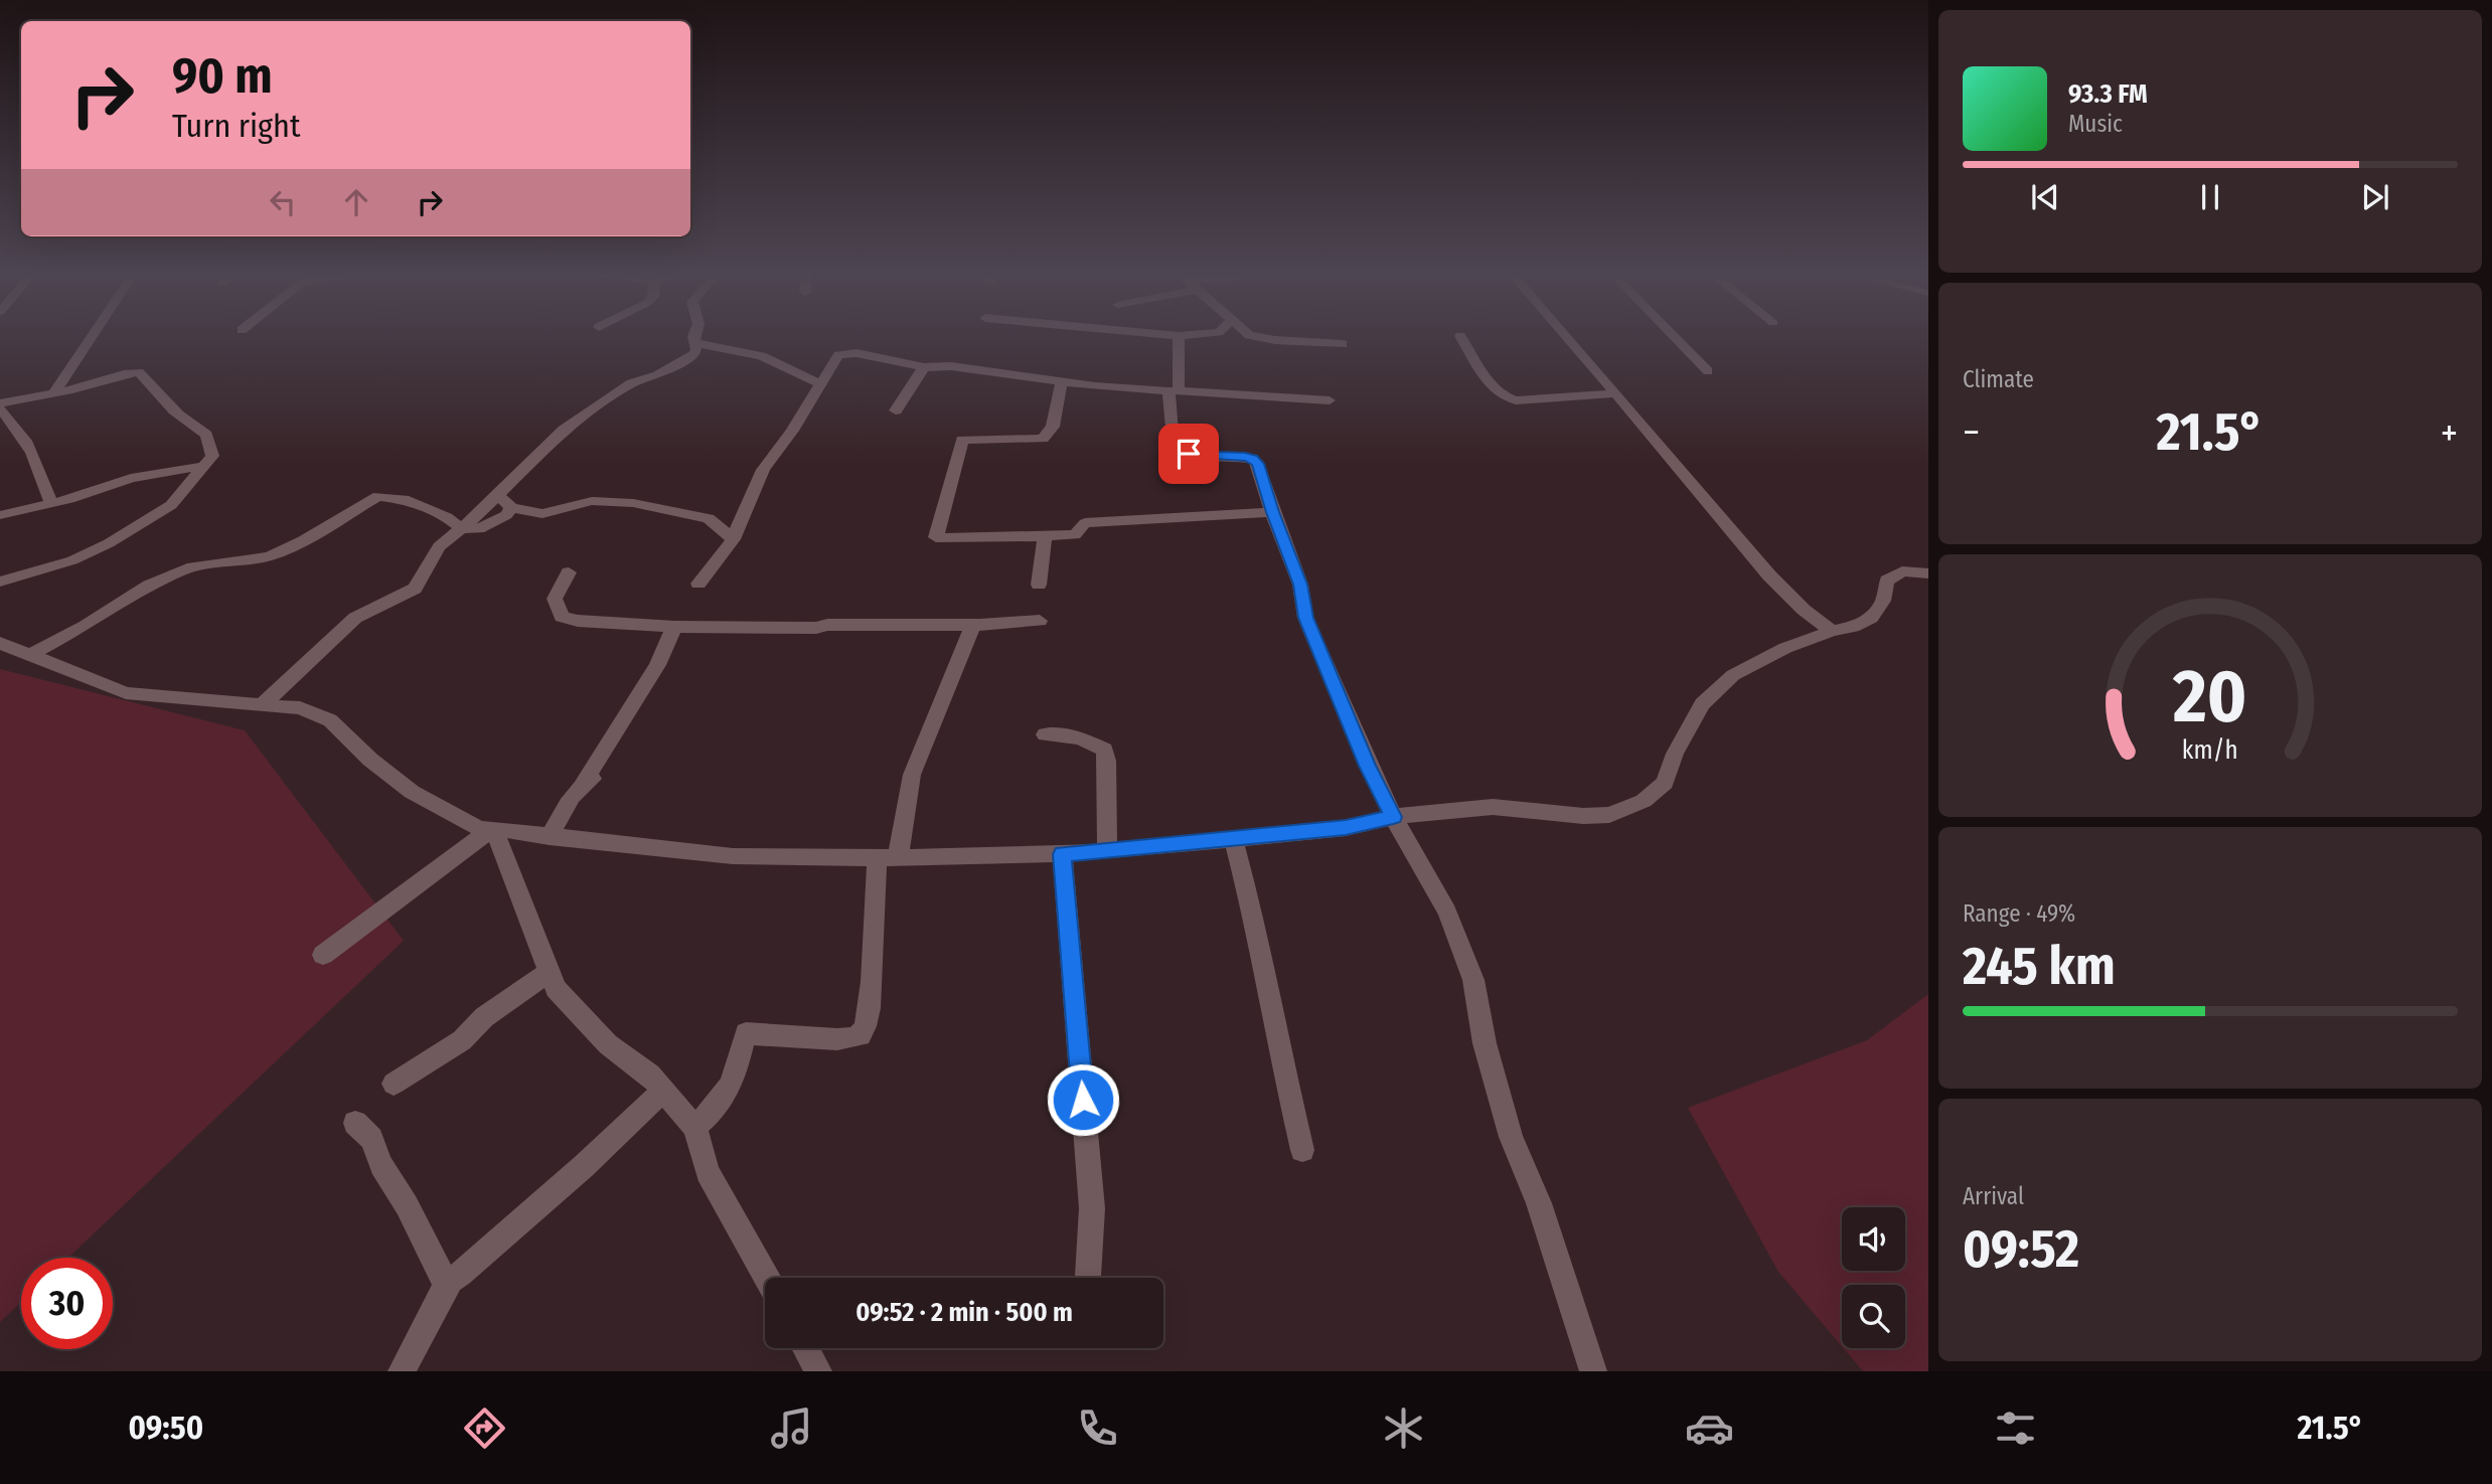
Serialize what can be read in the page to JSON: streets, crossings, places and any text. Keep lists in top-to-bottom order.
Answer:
{
  "page": {
    "turn": ["90 m", "Turn right"],
    "song": ["93.3 FM", "Music"],
    "tile": [
      "Climate",
      ["Range · 49%", "245 km"],
      ["Arrival", "09:52"]
    ],
    "heat": ["−", "21.5°", "+"],
    "limit": "30",
    "trip": "09:52 · 2 min · 500 m",
    "tabs": ["09:50", "21.5°"],
    "gauge": ["20", "km/h"]
  }
}
